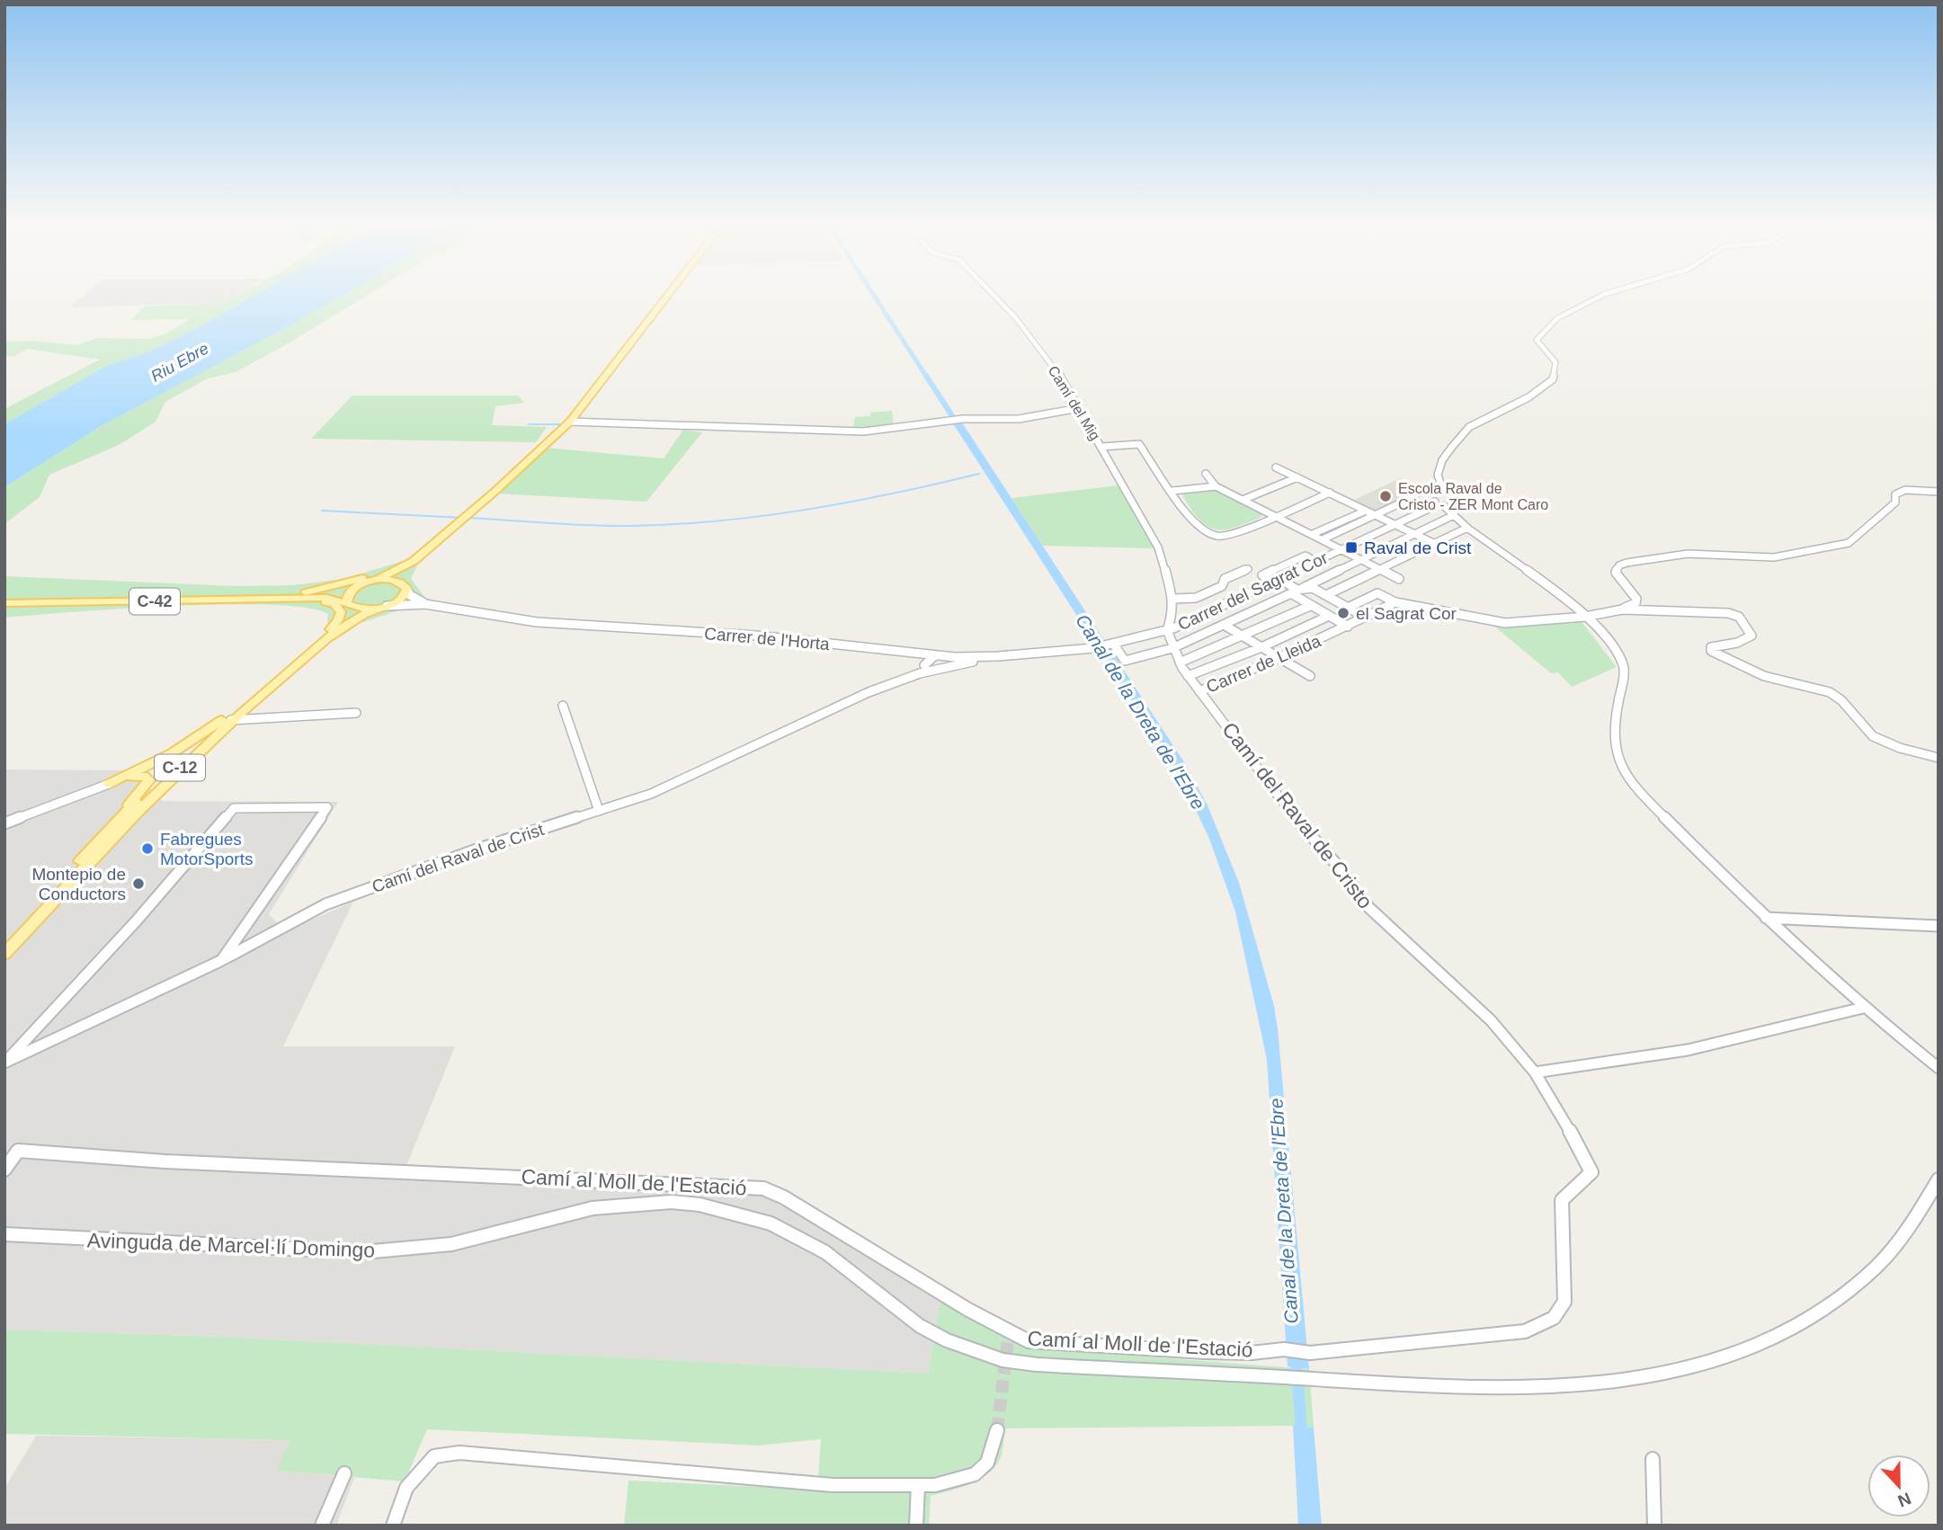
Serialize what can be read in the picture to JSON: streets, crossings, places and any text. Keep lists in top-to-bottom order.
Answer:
{
  "streets": {
    "main road": ["C-42", "C-12"],
    "street": [
      "Camí del Mig",
      "Carrer del Sagrat Cor",
      "Carrer de l'Horta",
      "Carrer de Lleida",
      "Camí del Raval de Cristo",
      "Camí del Raval de Crist",
      "Camí al Moll de l'Estació",
      "Avinguda de Marcel·lí Domingo"
    ]
  },
  "crossings": [
    ["Camí del Mig", "Carrer del Sagrat Cor"],
    ["Camí del Mig", "Camí del Raval de Cristo"],
    ["Carrer del Sagrat Cor", "Carrer de l'Horta"],
    ["Carrer del Sagrat Cor", "Camí del Raval de Cristo"],
    ["C-42", "C-12"],
    ["Carrer de l'Horta", "C-12"],
    ["Carrer de l'Horta", "Camí del Raval de Crist"],
    ["Carrer de Lleida", "Camí del Raval de Cristo"],
    ["Camí del Raval de Cristo", "Camí al Moll de l'Estació"]
  ],
  "water": ["Riu Ebre", "Canal de la Dreta de l'Ebre"],
  "places": {
    "other": [
      "Escola Raval de Cristo - ZER Mont Caro",
      "el Sagrat Cor",
      "Fabregues MotorSports",
      "Montepio de Conductors"
    ],
    "transit": ["Raval de Crist"]
  },
  "north": "bottom"
}
